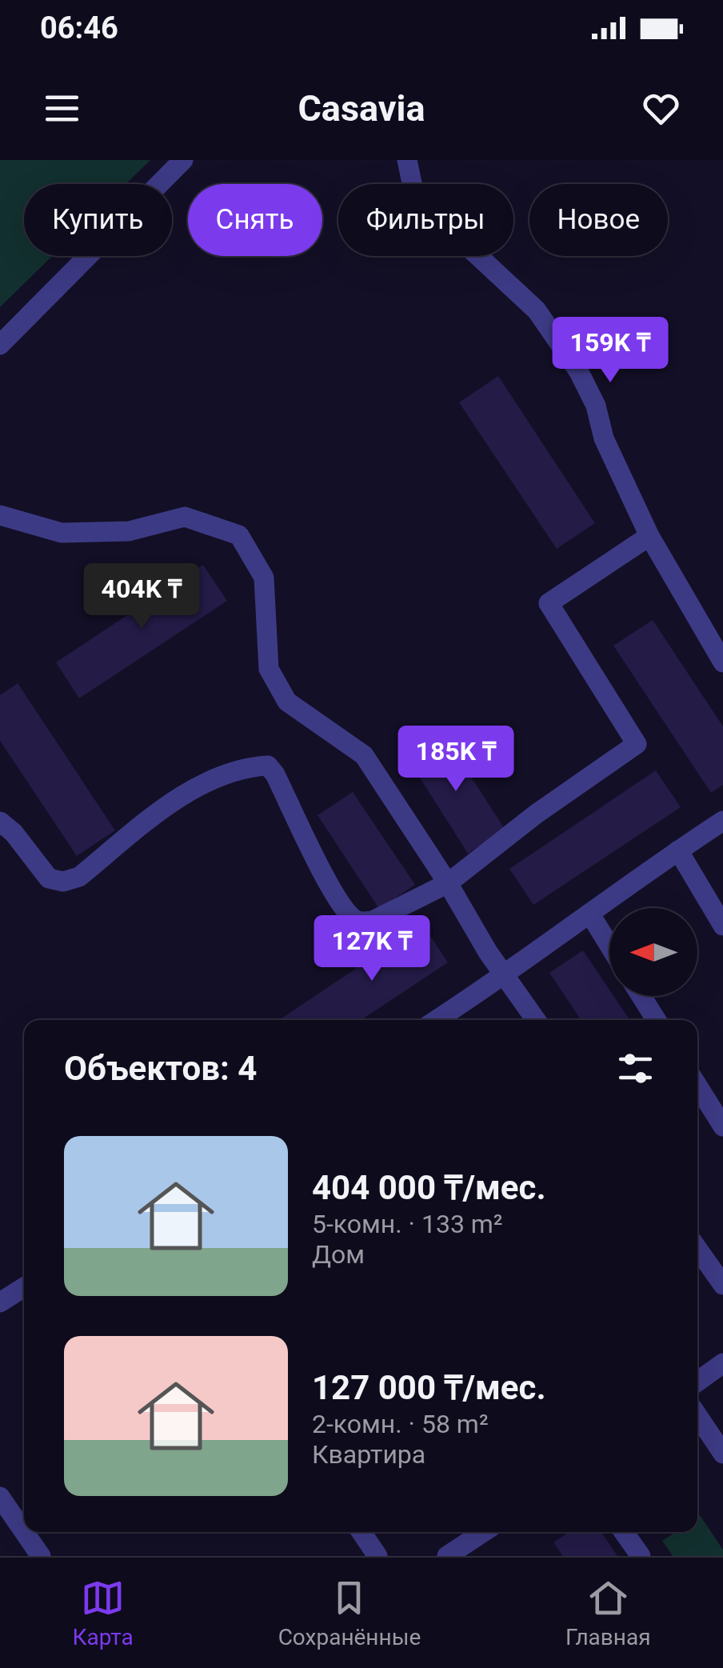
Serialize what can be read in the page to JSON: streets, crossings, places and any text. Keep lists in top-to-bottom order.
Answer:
{
  "north": "left",
  "page": {
    "status": "06:46",
    "header": "Casavia",
    "chip": [
      "Купить",
      "Снять",
      "Фильтры",
      "Новое"
    ],
    "price": [
      "159K ₸",
      "404K ₸",
      "185K ₸",
      "127K ₸"
    ],
    "heading": "Объектов: 4",
    "list": [
      {
        "name": "404 000 ₸/мес.",
        "note": "5-комн. · 133 m² · Дом"
      },
      {
        "name": "127 000 ₸/мес.",
        "note": "2-комн. · 58 m² · Квартира"
      }
    ],
    "tabs": ["Карта", "Сохранённые", "Главная"]
  }
}
